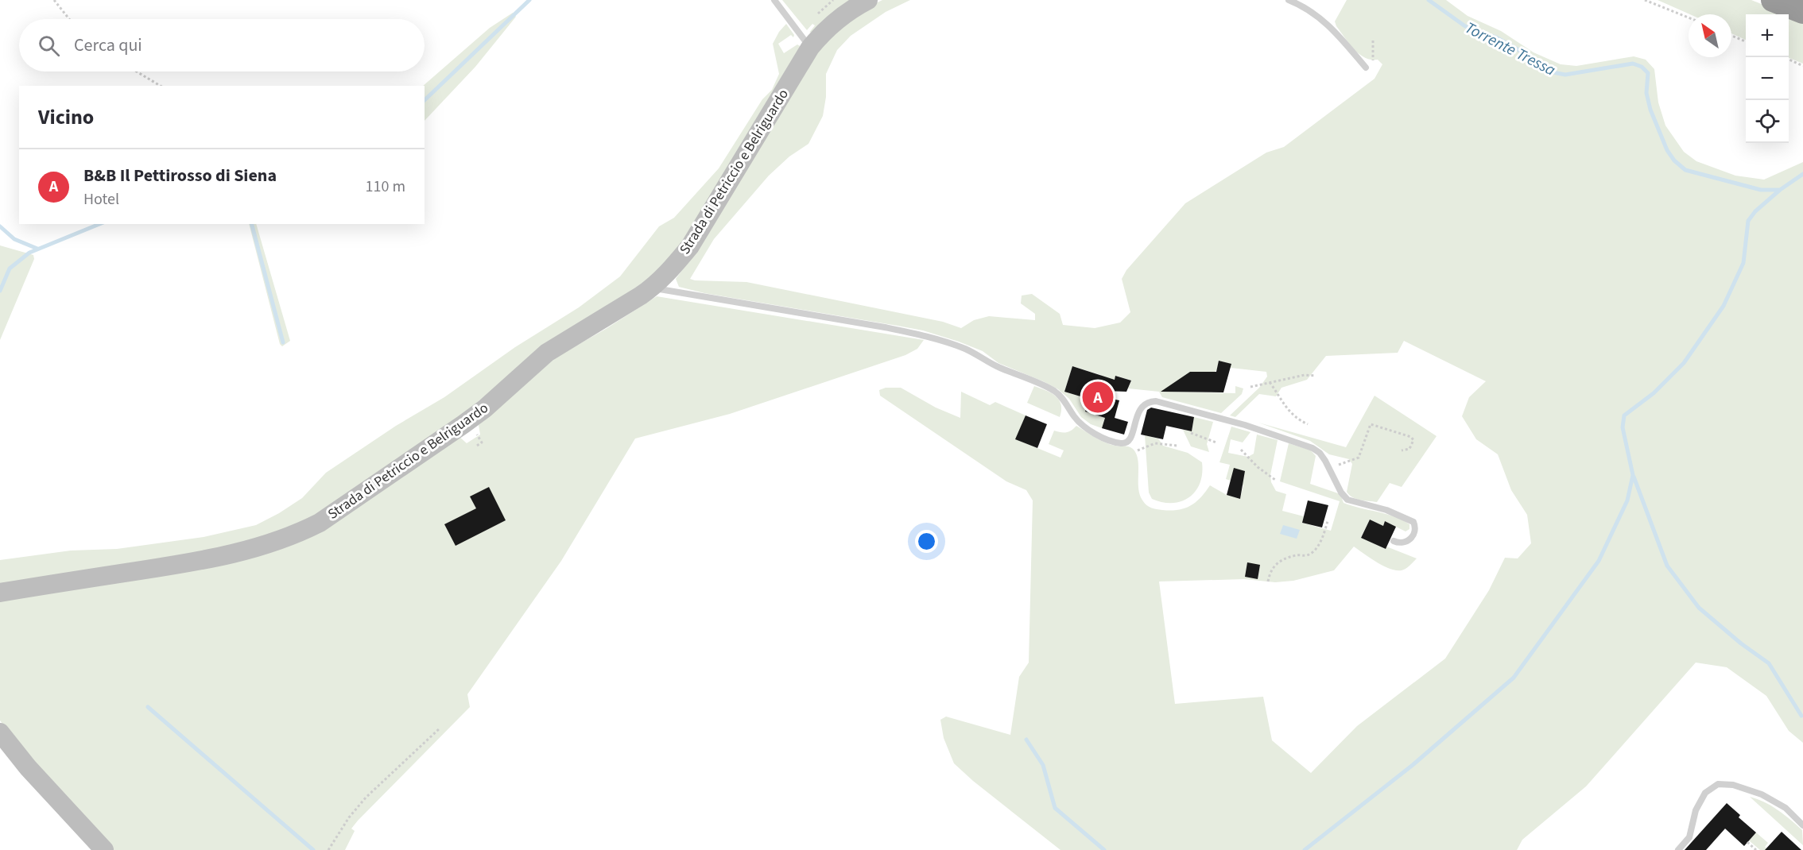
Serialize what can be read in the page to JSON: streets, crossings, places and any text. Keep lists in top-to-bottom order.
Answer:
{
  "streets": {
    "street": ["Strada di Petriccio e Belriguardo"]
  },
  "water": ["Torrente Tressa"],
  "north": "top left",
  "page": {
    "map_buttons": ["+", "−"],
    "search": "Cerca qui",
    "heading": "Vicino",
    "list": [
      {
        "mark": "A",
        "name": "B&B Il Pettirosso di Siena",
        "note": "Hotel",
        "value": "110 m"
      }
    ],
    "pins": "A"
  }
}
